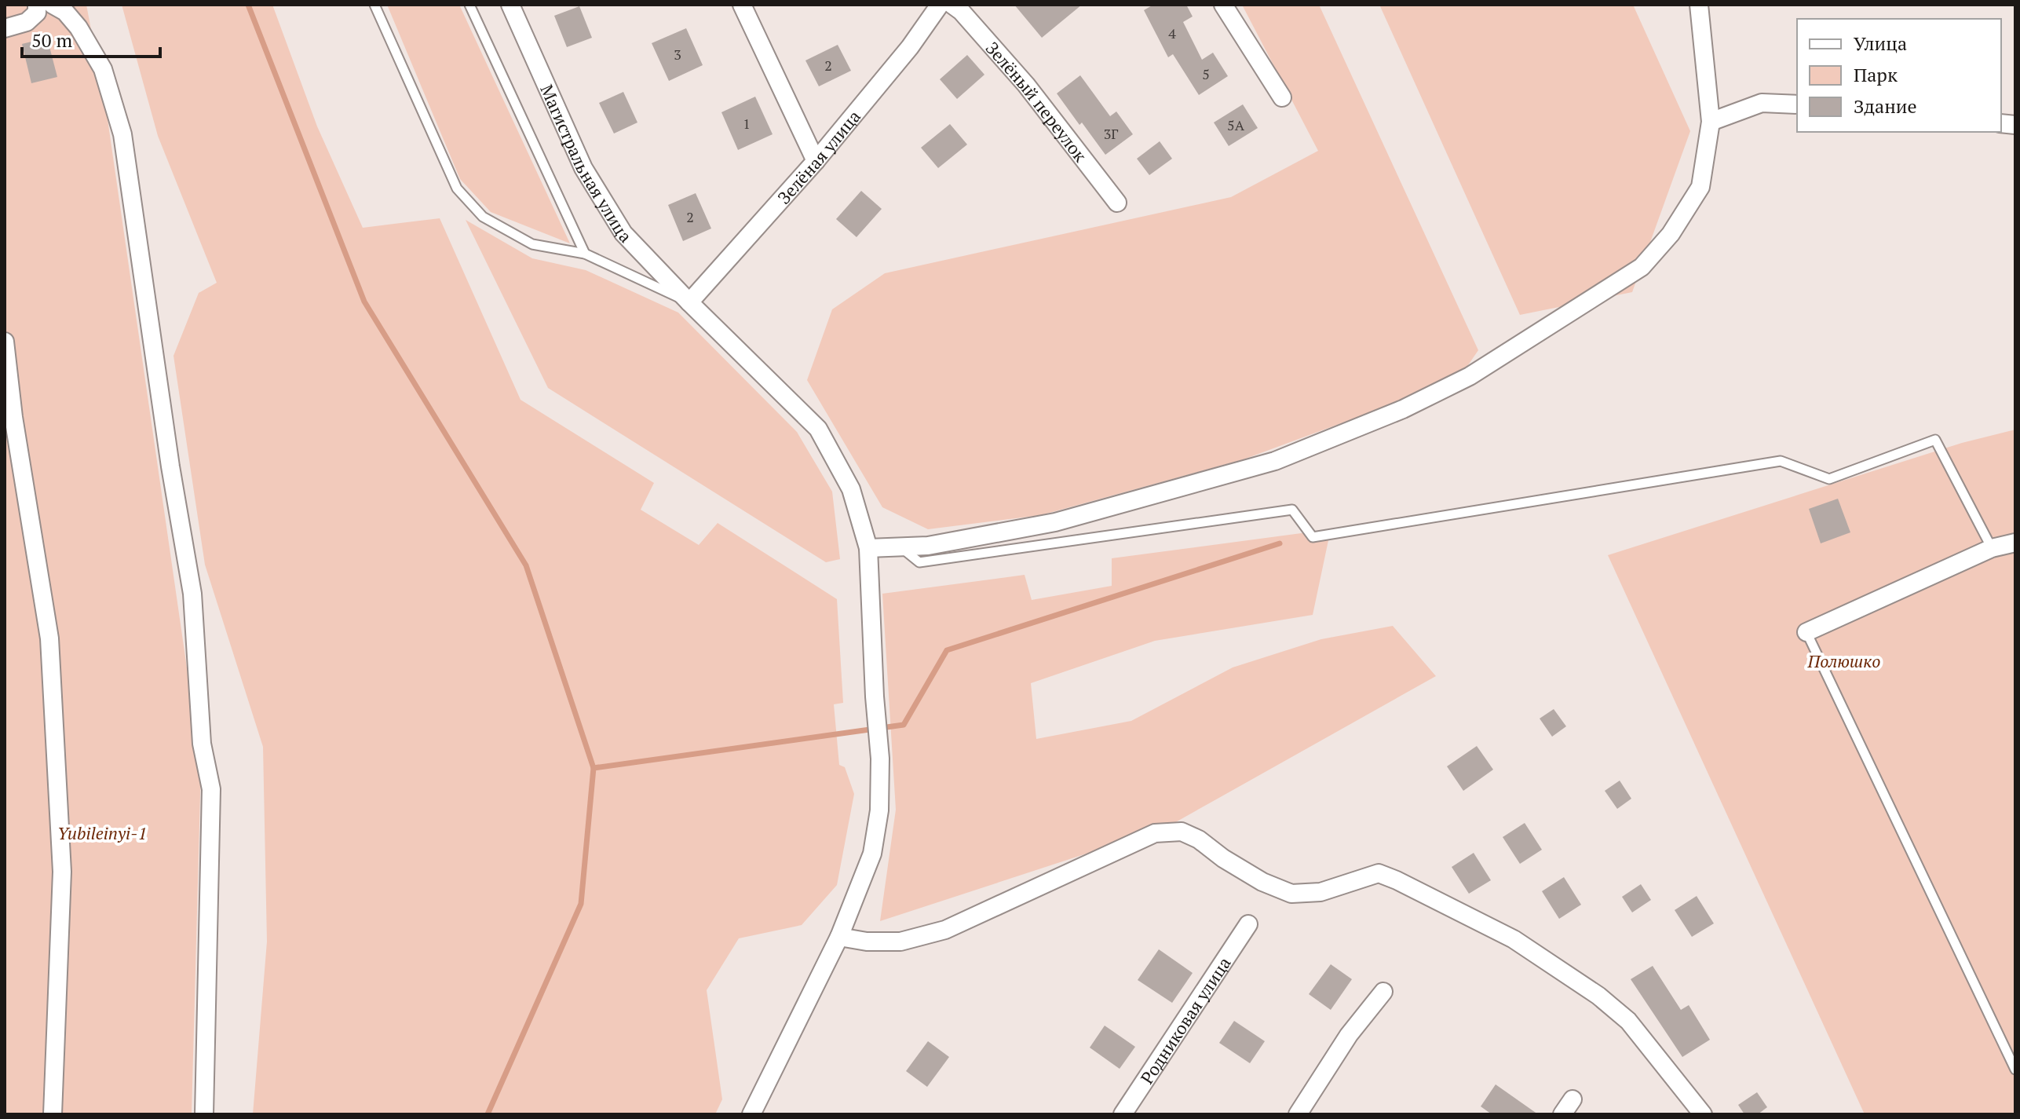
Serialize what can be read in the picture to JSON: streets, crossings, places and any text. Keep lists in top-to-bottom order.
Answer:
{
  "streets": {
    "street": [
      "Зелёный переулок",
      "Зелёная улица",
      "Магистральная улица",
      "Родниковая улица"
    ]
  },
  "crossings": [
    ["Зелёная улица", "Магистральная улица"]
  ],
  "parks": ["Полюшко", "Yubileinyi-1"],
  "house_numbers": [
    "4",
    "3",
    "2",
    "5",
    "1",
    "5А",
    "3Г",
    "2"
  ],
  "legend": ["Улица", "Парк", "Здание"],
  "scale_bar": "50 m"
}
